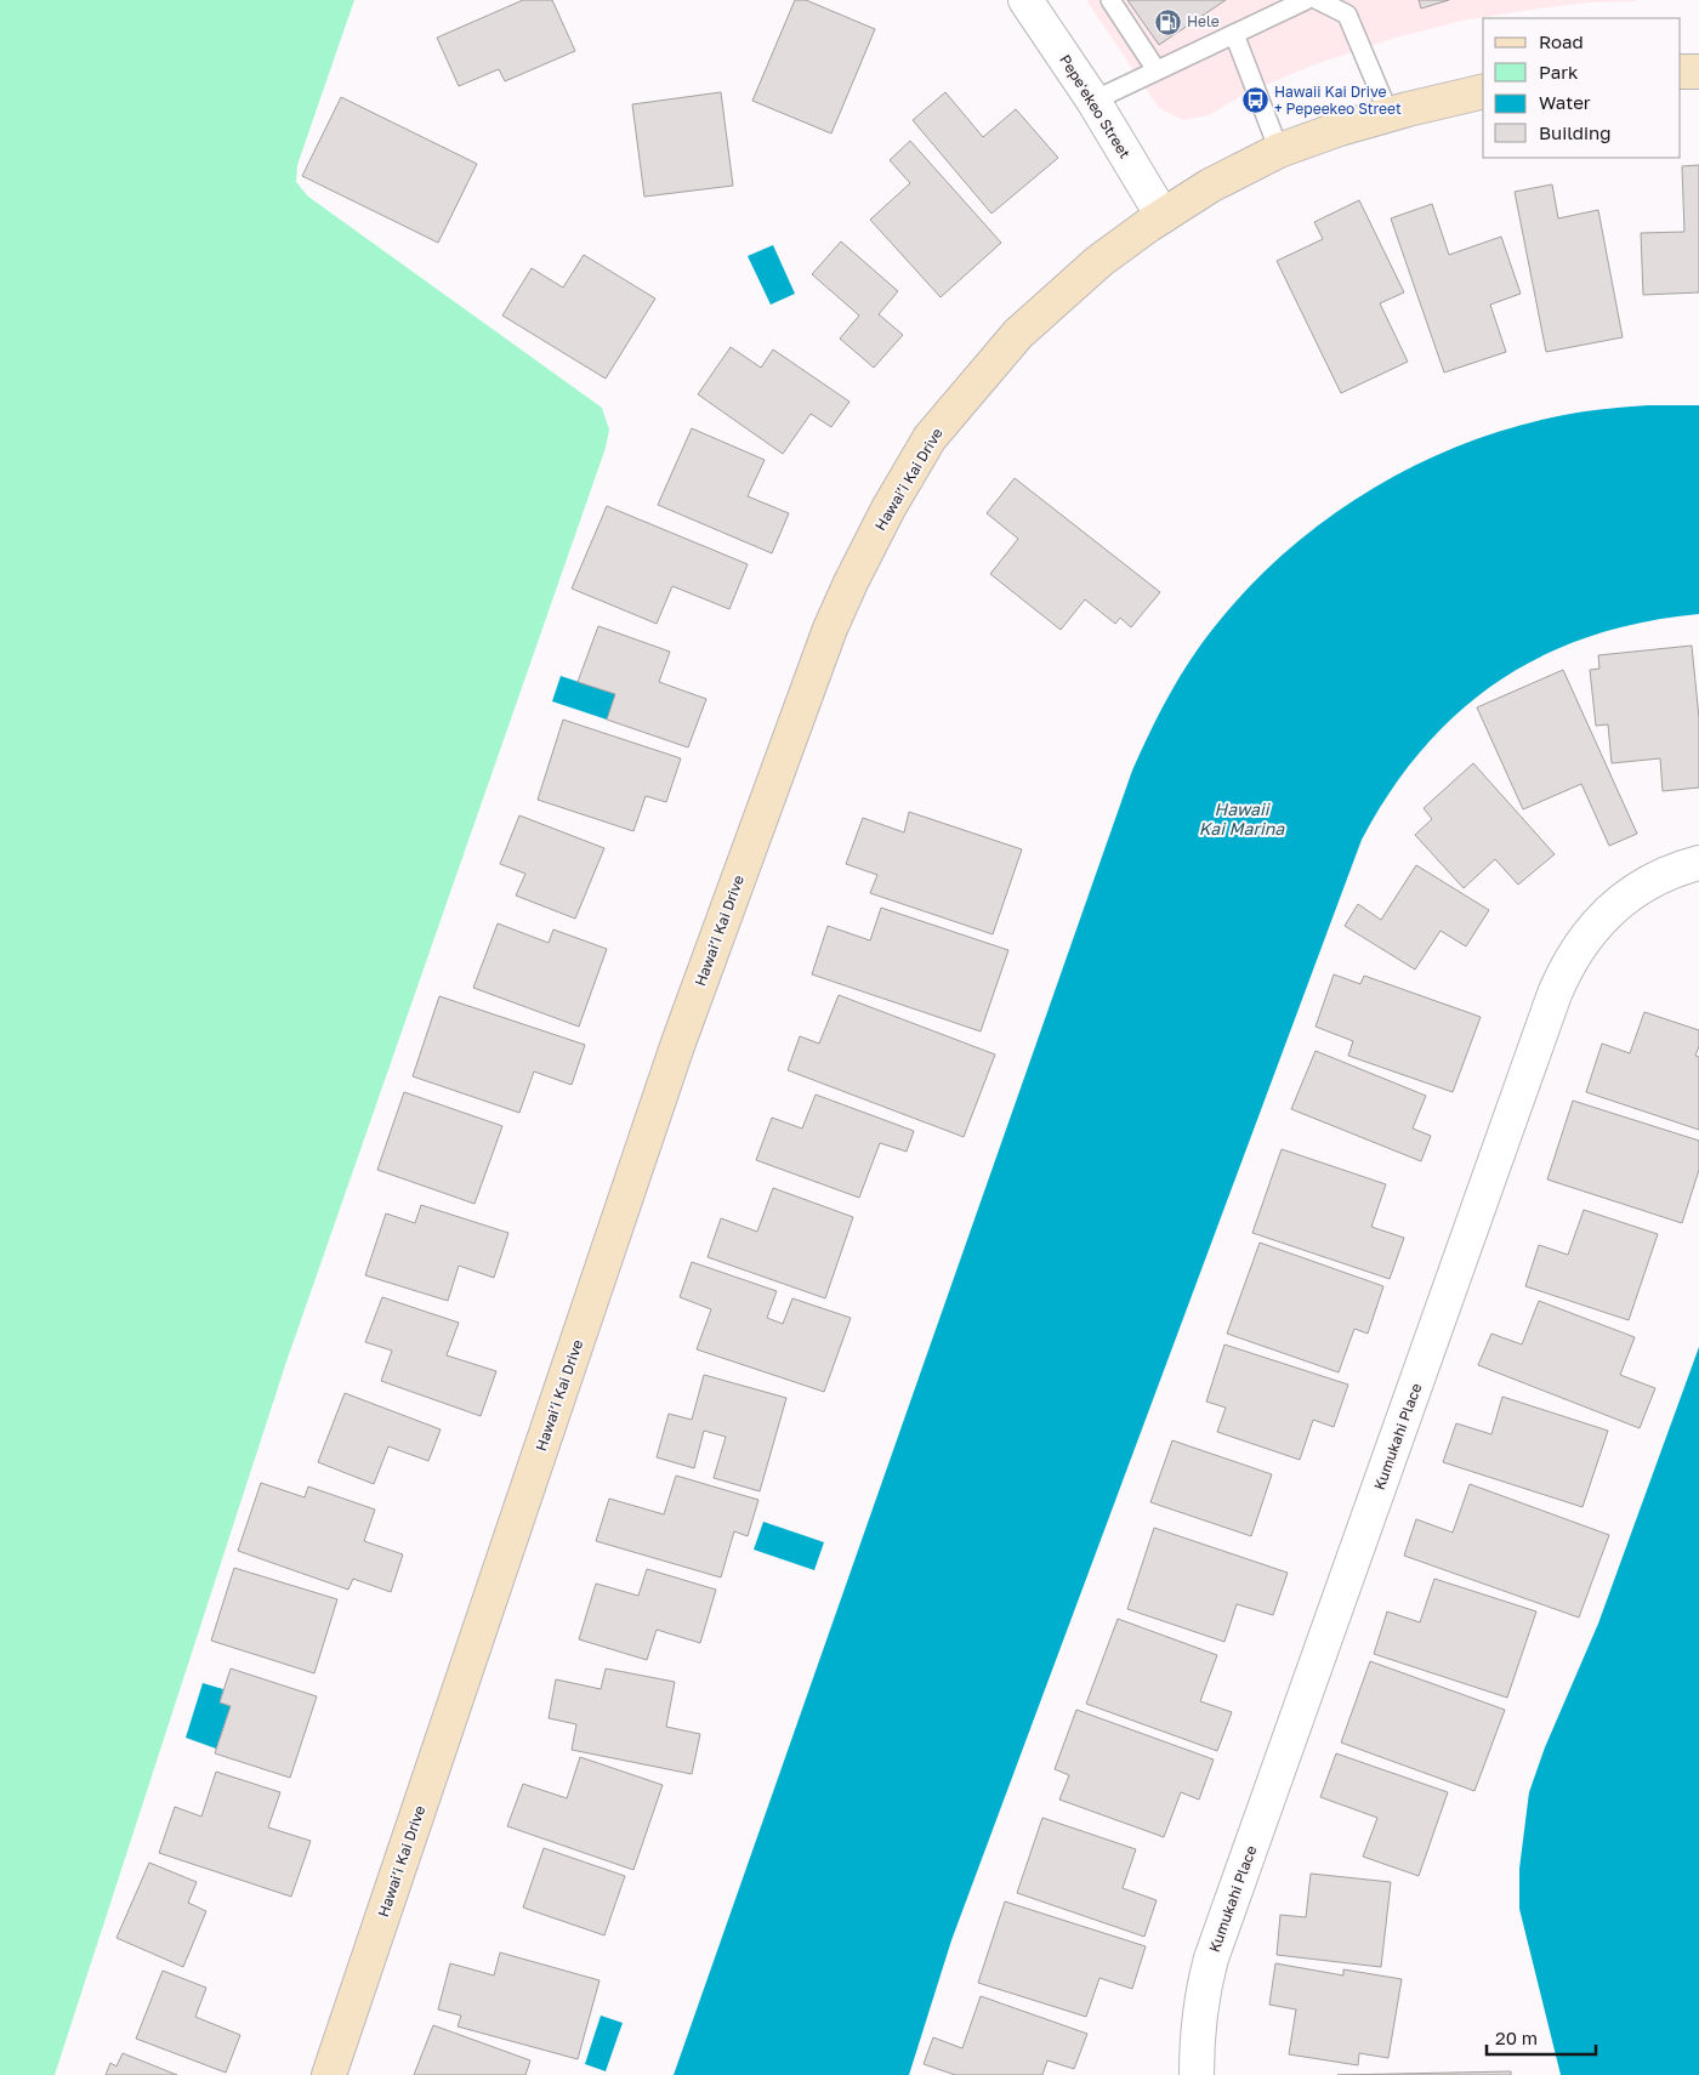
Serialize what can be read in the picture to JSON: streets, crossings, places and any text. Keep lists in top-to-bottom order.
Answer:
{
  "streets": {
    "main road": ["Hawai’i Kai Drive"],
    "street": ["Pepeʻekeo Street", "Kumukahi Place"]
  },
  "crossings": [
    ["Pepeʻekeo Street", "Hawai’i Kai Drive"]
  ],
  "water": ["Hawaii Kai Marina"],
  "places": {
    "fuel station": ["Hele"],
    "bus stop": ["Hawaii Kai Drive + Pepeekeo Street"]
  },
  "legend": [
    "Road",
    "Park",
    "Water",
    "Building"
  ],
  "scale_bar": "20 m"
}
